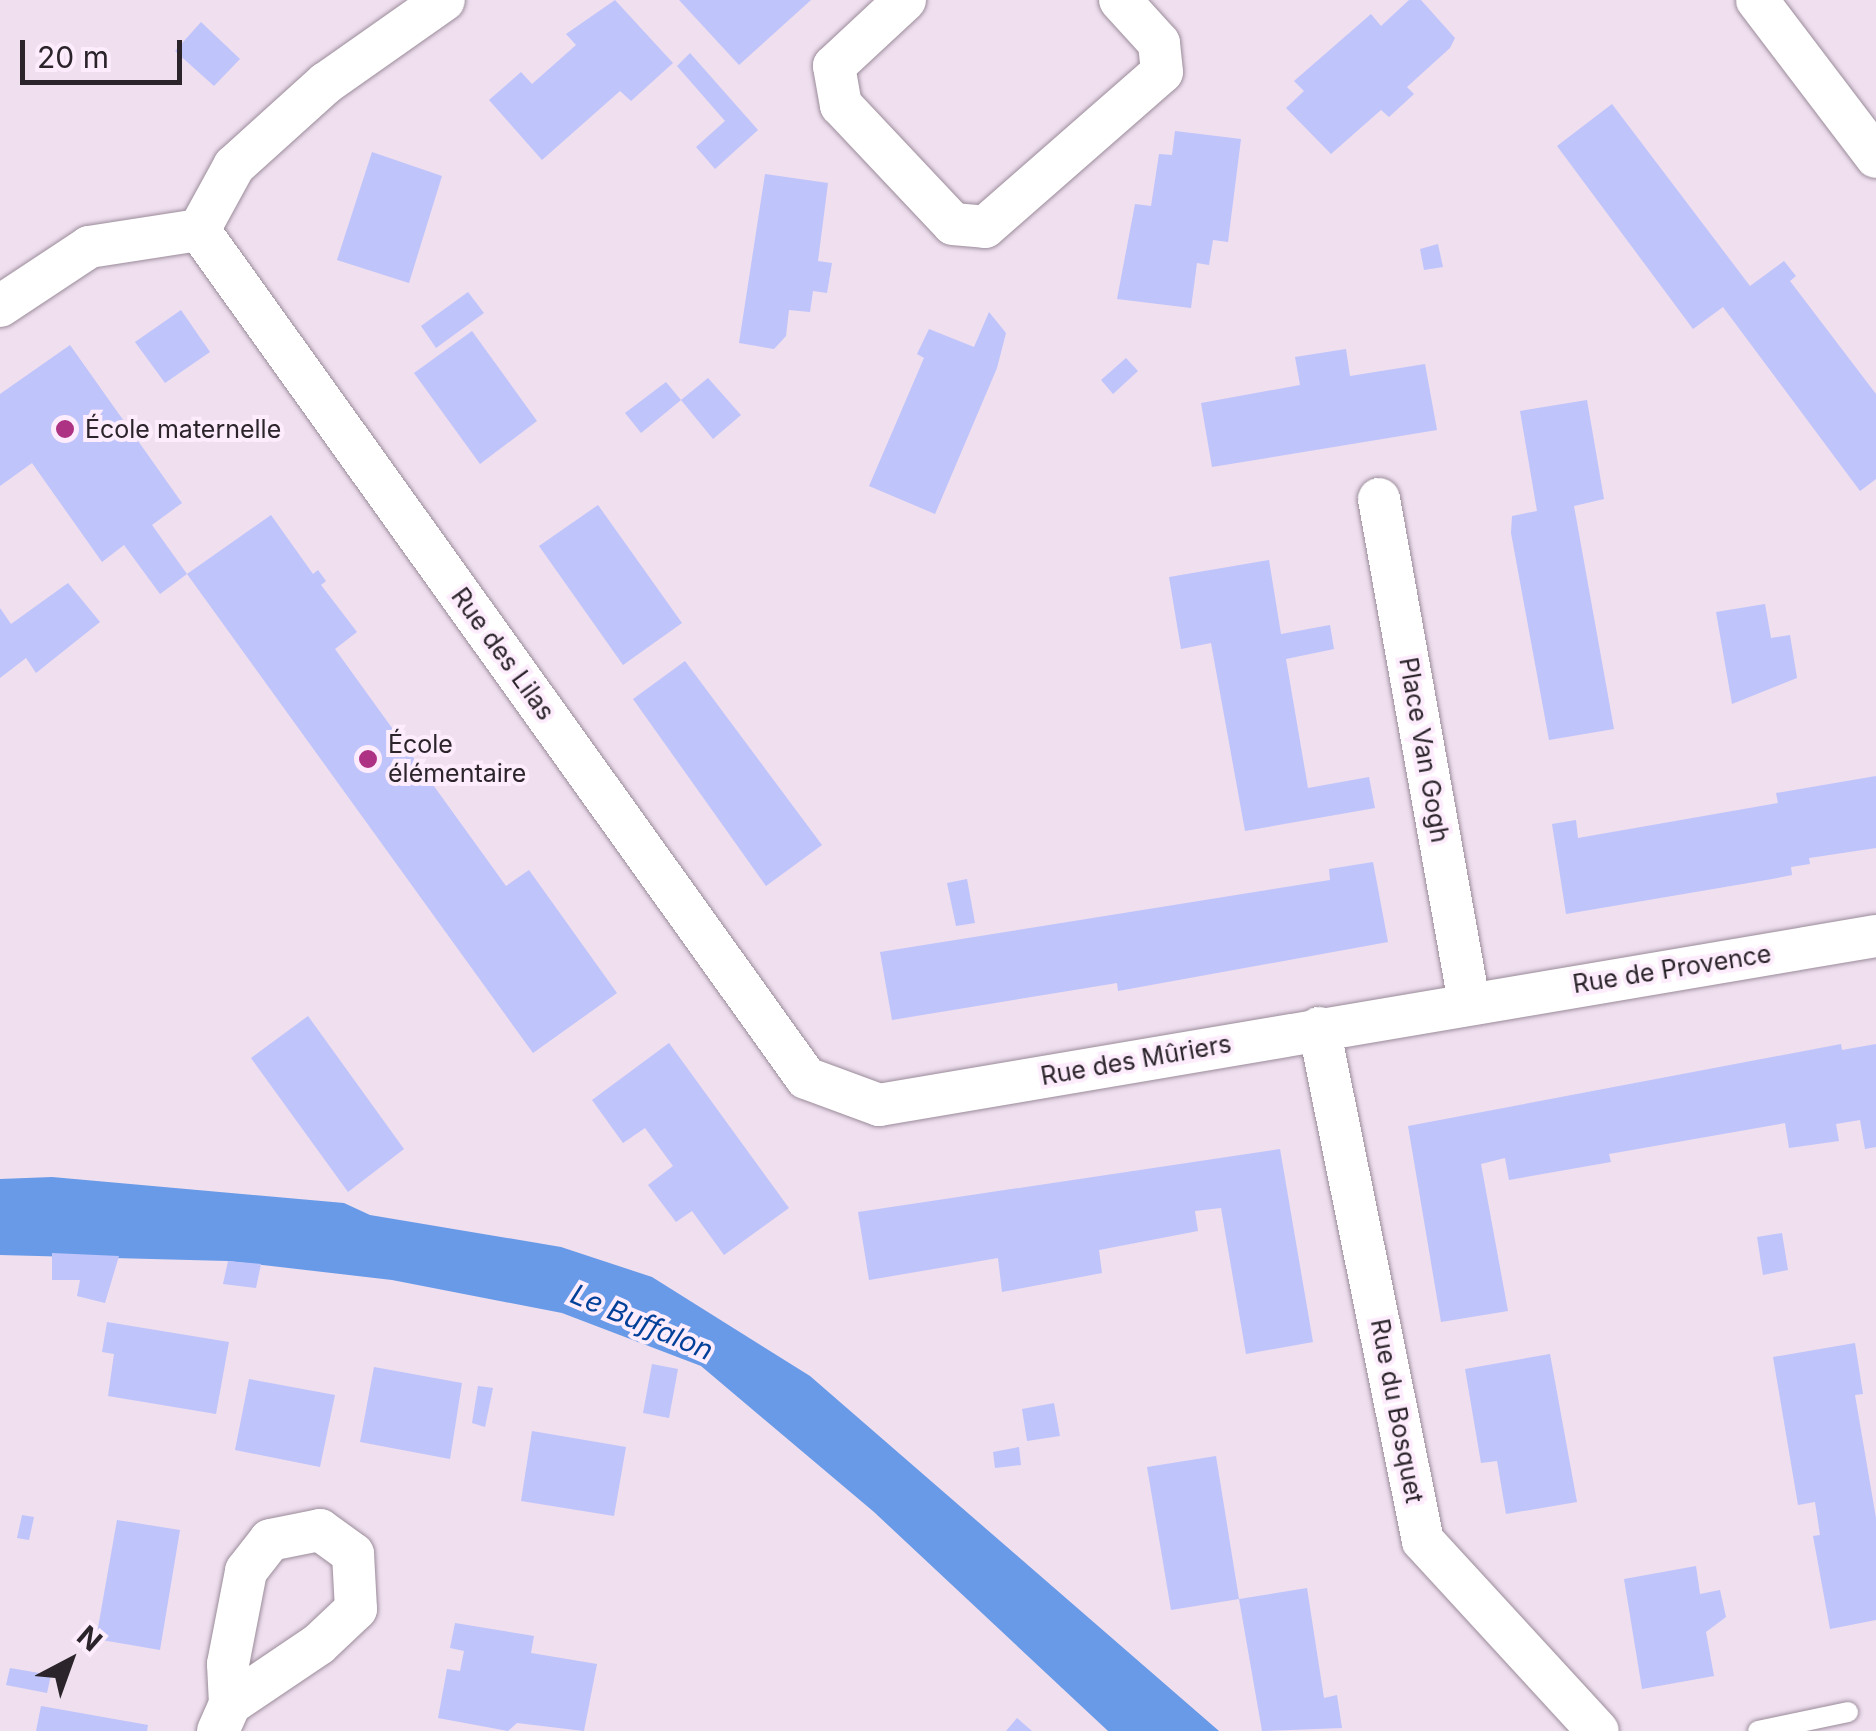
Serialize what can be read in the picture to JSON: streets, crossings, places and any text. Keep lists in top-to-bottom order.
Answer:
{
  "streets": {
    "street": [
      "Rue des Lilas",
      "Place Van Gogh",
      "Rue de Provence",
      "Rue des Mûriers",
      "Rue du Bosquet"
    ]
  },
  "crossings": [
    ["Rue des Lilas", "Rue des Mûriers"],
    ["Place Van Gogh", "Rue de Provence"],
    ["Place Van Gogh", "Rue des Mûriers"],
    ["Rue de Provence", "Rue des Mûriers"],
    ["Rue des Mûriers", "Rue du Bosquet"]
  ],
  "water": ["Le Buffalon"],
  "places": ["École maternelle", "École élémentaire"],
  "scale_bar": "20 m",
  "north": "top right"
}
